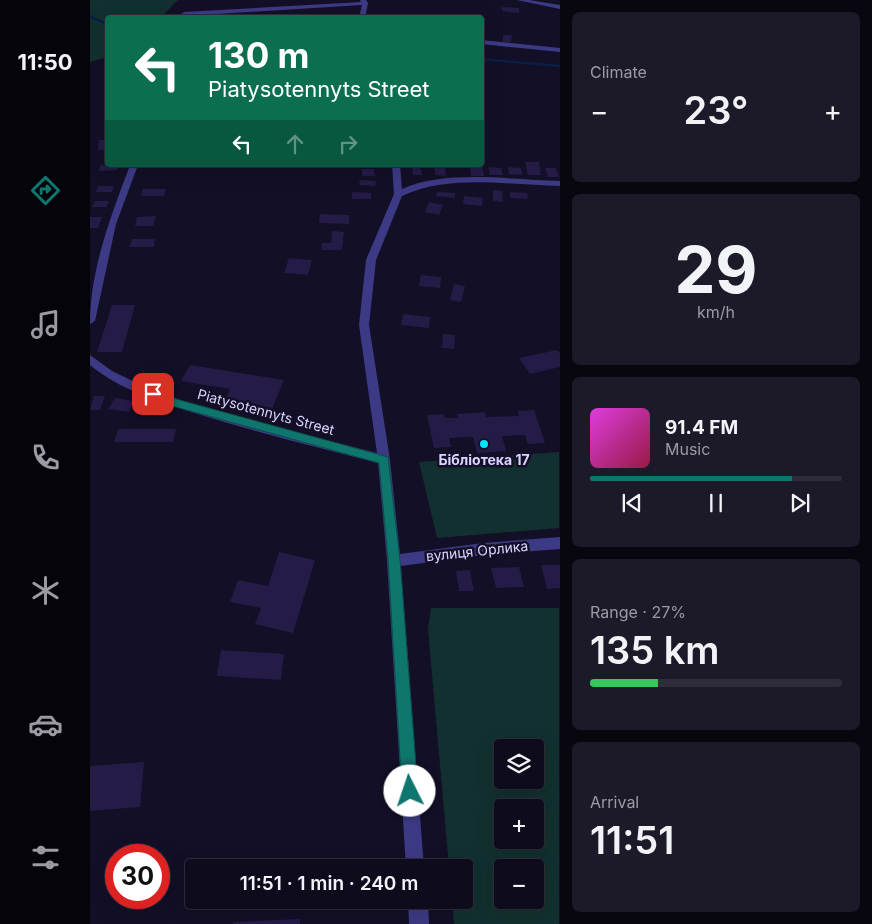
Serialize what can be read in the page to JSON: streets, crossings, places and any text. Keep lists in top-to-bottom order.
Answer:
{
  "streets": {
    "street": ["Piatysotennyts Street", "вулиця Орлика"]
  },
  "places": ["Бібліотека 17"],
  "page": {
    "tabs": "11:50",
    "tile": [
      "Climate",
      ["29", "km/h"],
      ["Range · 27%", "135 km"],
      ["Arrival", "11:51"]
    ],
    "turn": ["130 m", "Piatysotennyts Street"],
    "heat": ["−", "23°", "+"],
    "song": ["91.4 FM", "Music"],
    "map_buttons": ["+", "−"],
    "limit": "30",
    "trip": "11:51 · 1 min · 240 m"
  }
}
